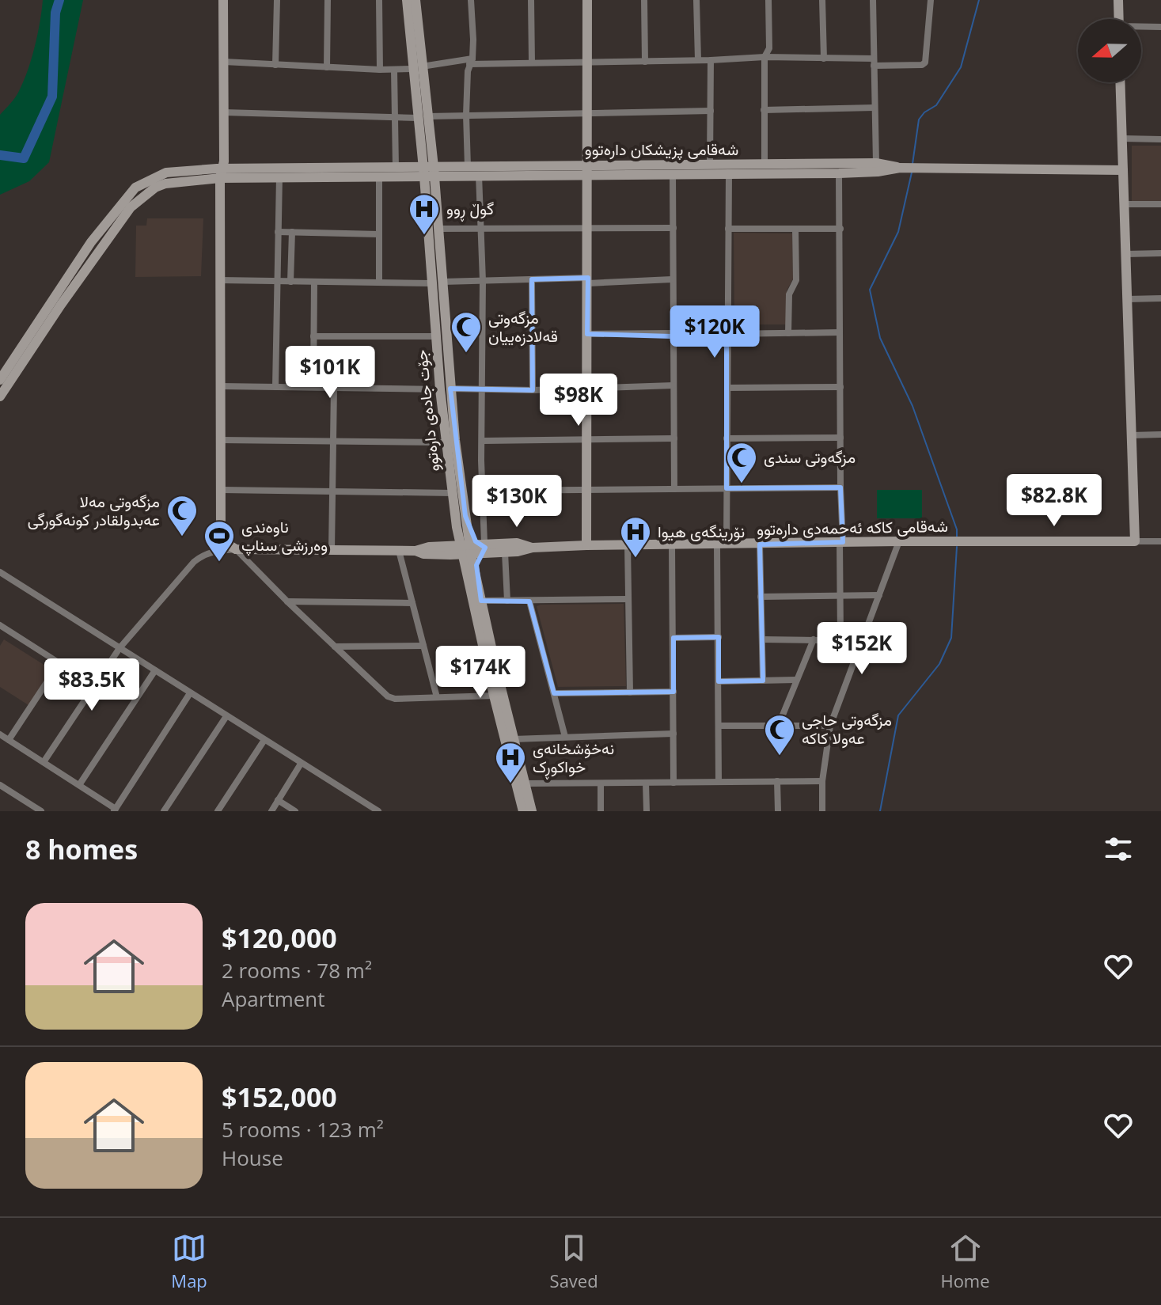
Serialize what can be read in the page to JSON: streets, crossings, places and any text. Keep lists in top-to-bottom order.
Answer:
{
  "streets": {
    "main road": ["شەقامی پزیشکان دارەتوو", "جۆت جادەی دارەتوو", "شەقامی کاکە ئەحمەدی دارەتوو"]
  },
  "crossings": [
    ["شەقامی پزیشکان دارەتوو", "جۆت جادەی دارەتوو"],
    ["جۆت جادەی دارەتوو", "شەقامی کاکە ئەحمەدی دارەتوو"]
  ],
  "places": {
    "hospital": ["گوڵ ڕوو", "نۆرینگەی هیوا", "نەخۆشخانەی خواکوڕک"],
    "mosque": [
      "مزگەوتی قەلادزەییان",
      "مزگەوتی سندی",
      "مزگەوتی مەلا عەبدولقادر کونەگورگی",
      "مزگەوتی حاجی عەولا کاکە"
    ],
    "sports": ["ناوەندی وەرزشی سناپ"]
  },
  "north": "left",
  "page": {
    "price": [
      "$120K",
      "$101K",
      "$98K",
      "$82.8K",
      "$130K",
      "$152K",
      "$174K",
      "$83.5K"
    ],
    "heading": "8 homes",
    "list": [
      {
        "name": "$120,000",
        "note": "2 rooms · 78 m² · Apartment"
      },
      {
        "name": "$152,000",
        "note": "5 rooms · 123 m² · House"
      }
    ],
    "tabs": ["Map", "Saved", "Home"]
  }
}
